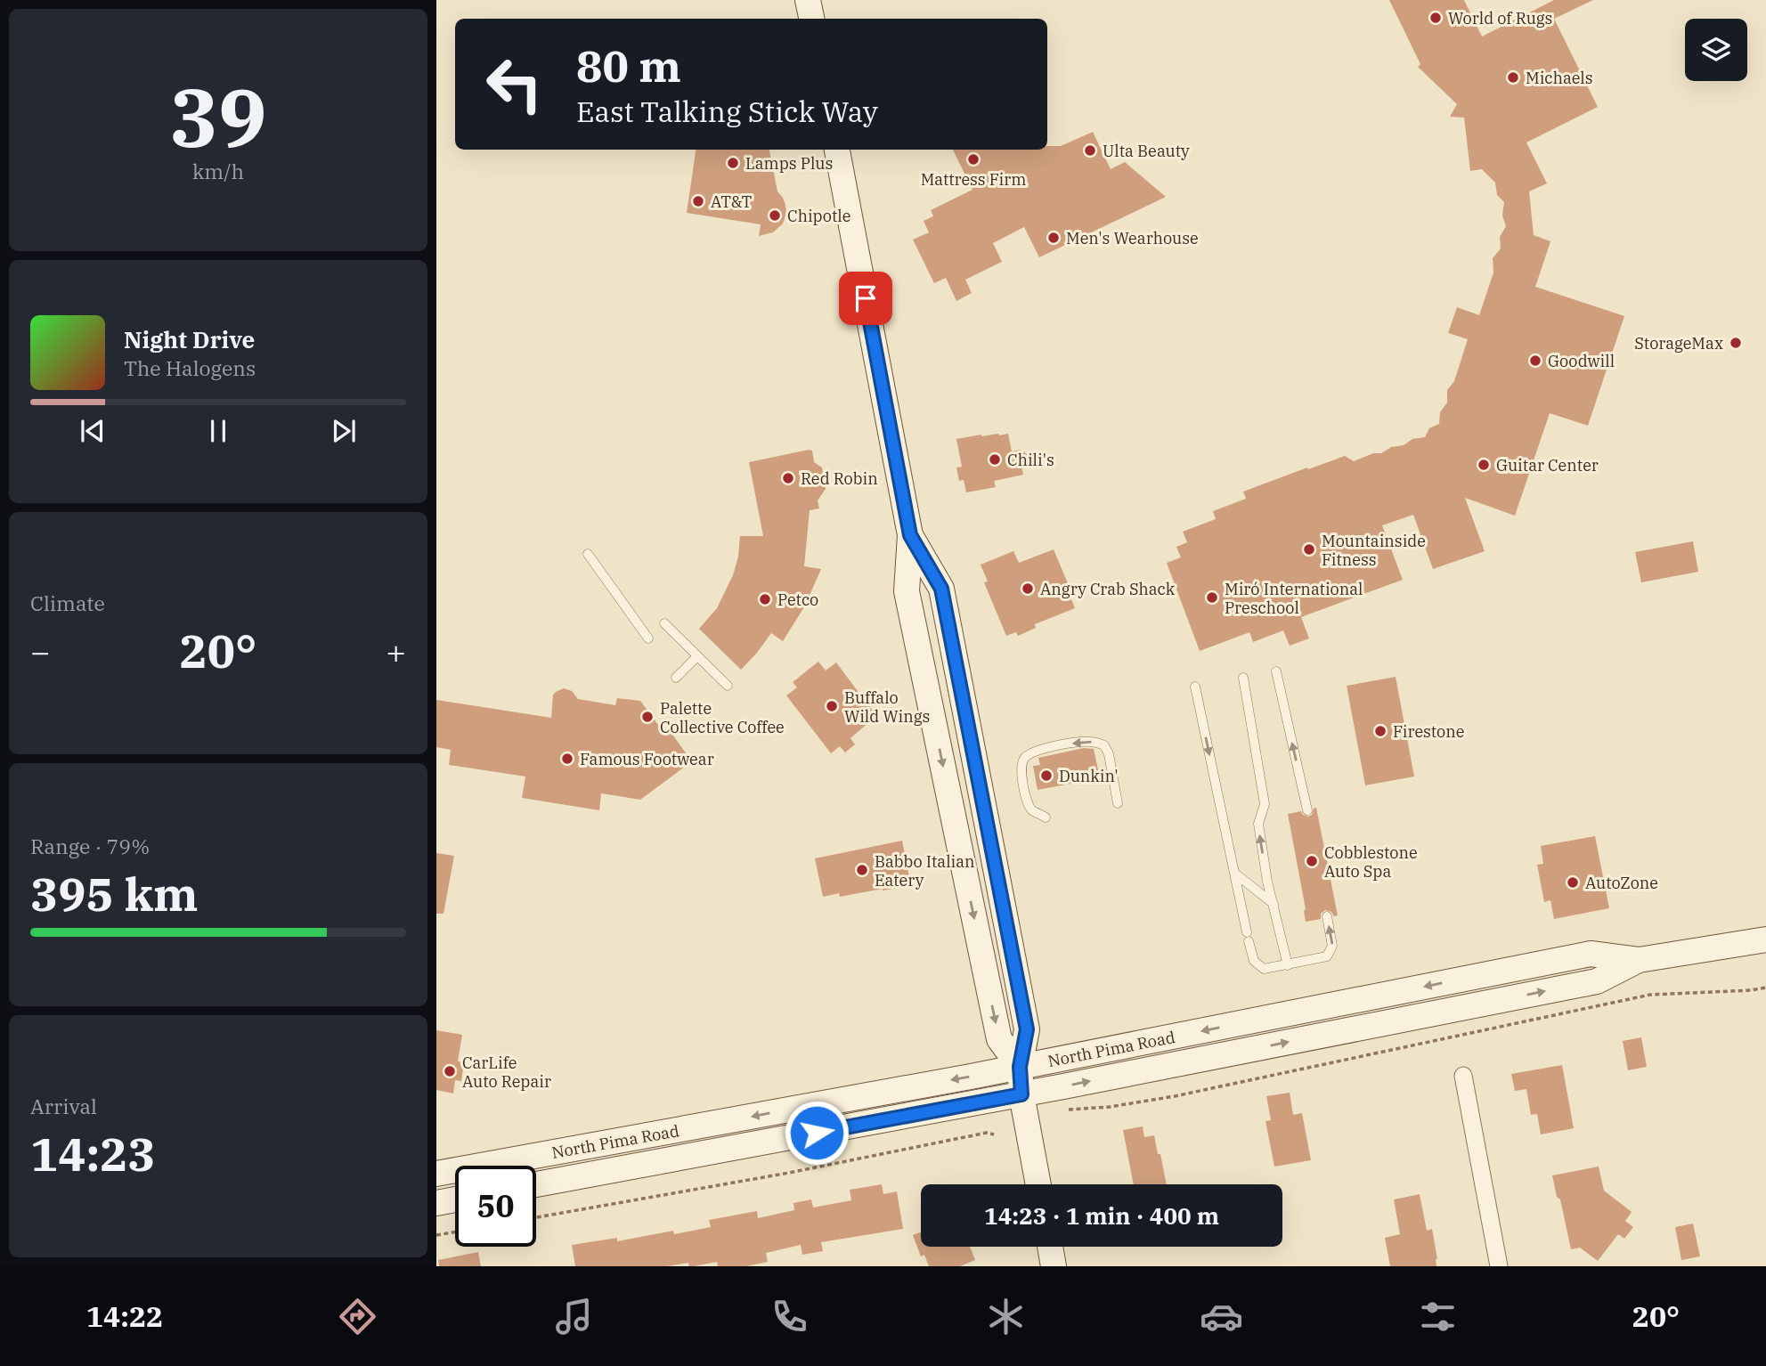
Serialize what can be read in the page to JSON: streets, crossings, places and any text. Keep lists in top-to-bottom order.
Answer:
{
  "streets": {
    "main road": ["North Pima Road"]
  },
  "places": [
    "World of Rugs",
    "Michaels",
    "Ulta Beauty",
    "Mattress Firm",
    "Lamps Plus",
    "AT&T",
    "Chipotle",
    "Men's Wearhouse",
    "StorageMax",
    "Goodwill",
    "Chili's",
    "Guitar Center",
    "Red Robin",
    "Mountainside Fitness",
    "Angry Crab Shack",
    "Miró International Preschool",
    "Petco",
    "Buffalo Wild Wings",
    "Palette Collective Coffee",
    "Firestone",
    "Famous Footwear",
    "Dunkin'",
    "Cobblestone Auto Spa",
    "Babbo Italian Eatery",
    "AutoZone",
    "CarLife Auto Repair"
  ],
  "page": {
    "tile": [
      ["39", "km/h"],
      "Climate",
      ["Range · 79%", "395 km"],
      ["Arrival", "14:23"]
    ],
    "turn": ["80 m", "East Talking Stick Way"],
    "song": ["Night Drive", "The Halogens"],
    "heat": ["−", "20°", "+"],
    "limit": "50",
    "trip": "14:23 · 1 min · 400 m",
    "tabs": ["14:22", "20°"]
  }
}
